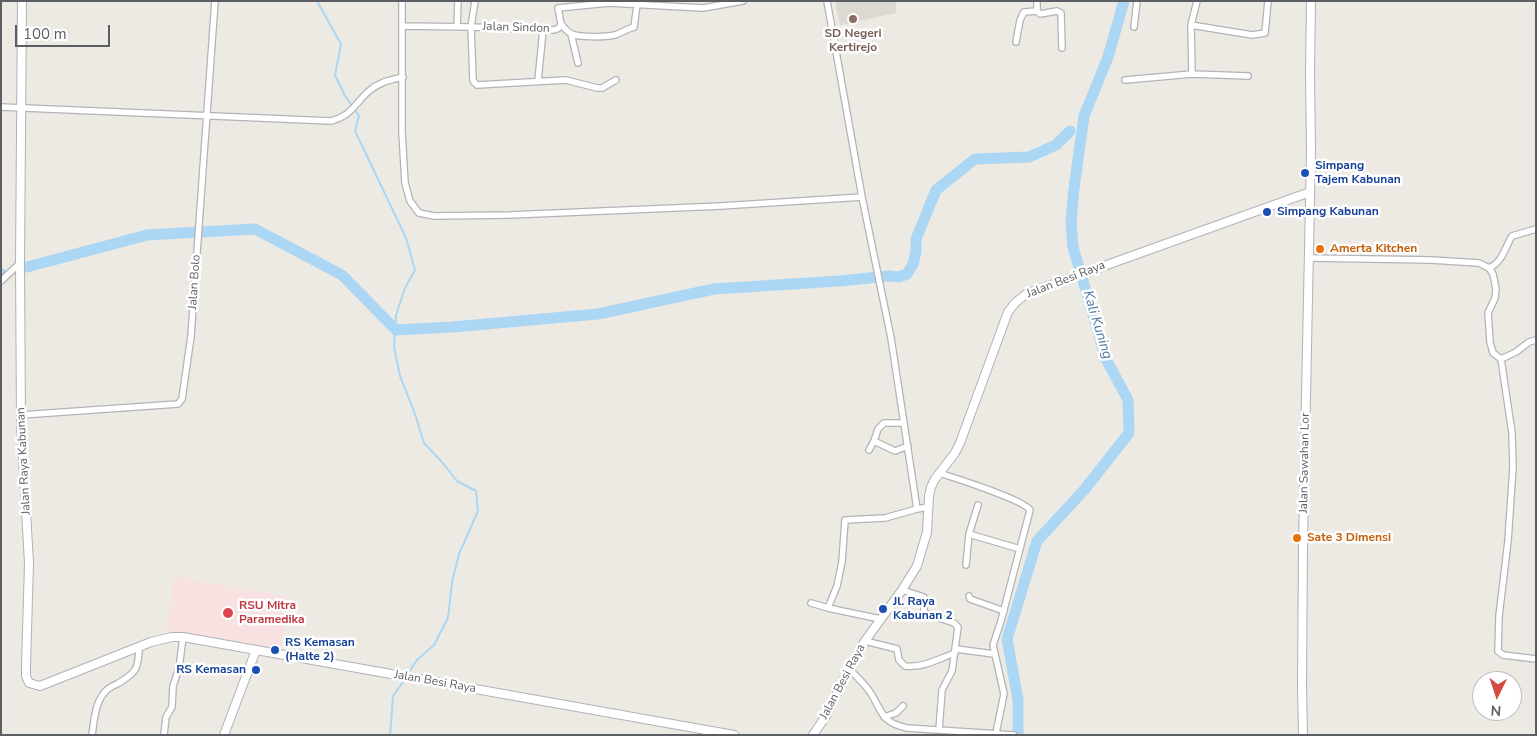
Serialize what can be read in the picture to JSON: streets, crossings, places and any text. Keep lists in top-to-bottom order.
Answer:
{
  "streets": {
    "street": [
      "Jalan Sindon",
      "Jalan Besi Raya",
      "Jalan Bolo",
      "Jalan Raya Kabunan",
      "Jalan Sawahan Lor"
    ]
  },
  "crossings": [
    ["Jalan Besi Raya", "Jalan Raya Kabunan"],
    ["Jalan Besi Raya", "Jalan Sawahan Lor"],
    ["Jalan Bolo", "Jalan Raya Kabunan"]
  ],
  "water": ["Kali Kuning"],
  "places": [
    "SD Negeri Kertirejo",
    "Simpang Tajem Kabunan",
    "Simpang Kabunan",
    "Amerta Kitchen",
    "Sate 3 Dimensi",
    "Jl. Raya Kabunan 2",
    "RSU Mitra Paramedika",
    "RS Kemasan (Halte 2)",
    "RS Kemasan"
  ],
  "scale_bar": "100 m",
  "north": "bottom"
}
